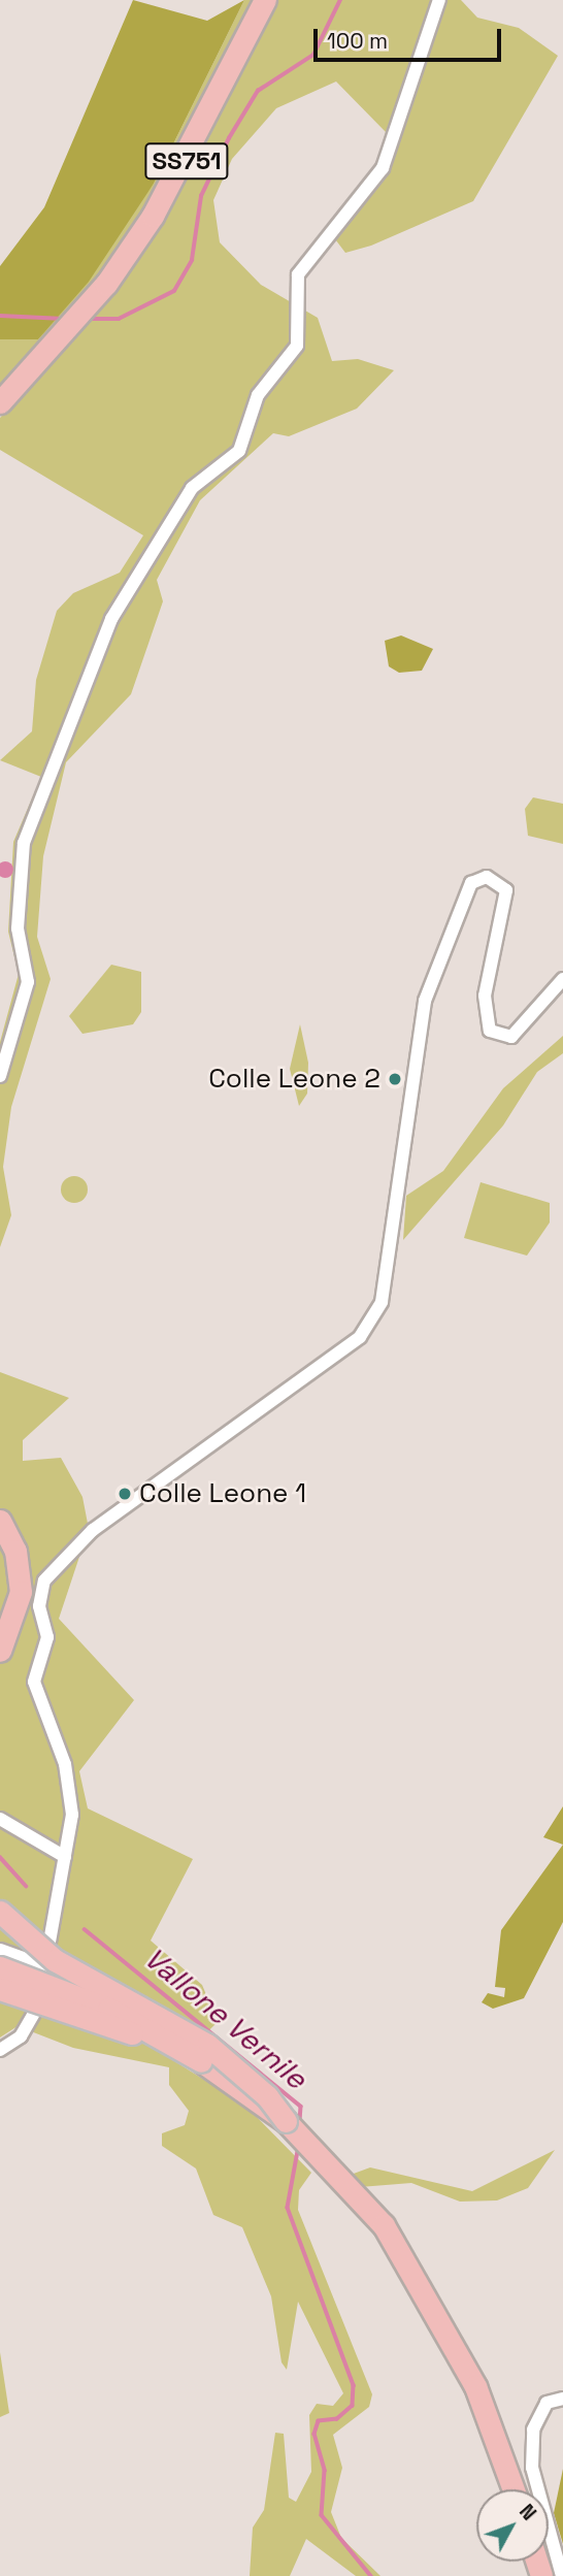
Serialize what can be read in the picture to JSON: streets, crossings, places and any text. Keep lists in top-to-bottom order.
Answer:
{
  "streets": {
    "main road": ["SS751"]
  },
  "water": ["Vallone Vernile"],
  "places": ["Colle Leone 2", "Colle Leone 1"],
  "scale_bar": "100 m",
  "north": "top right"
}
